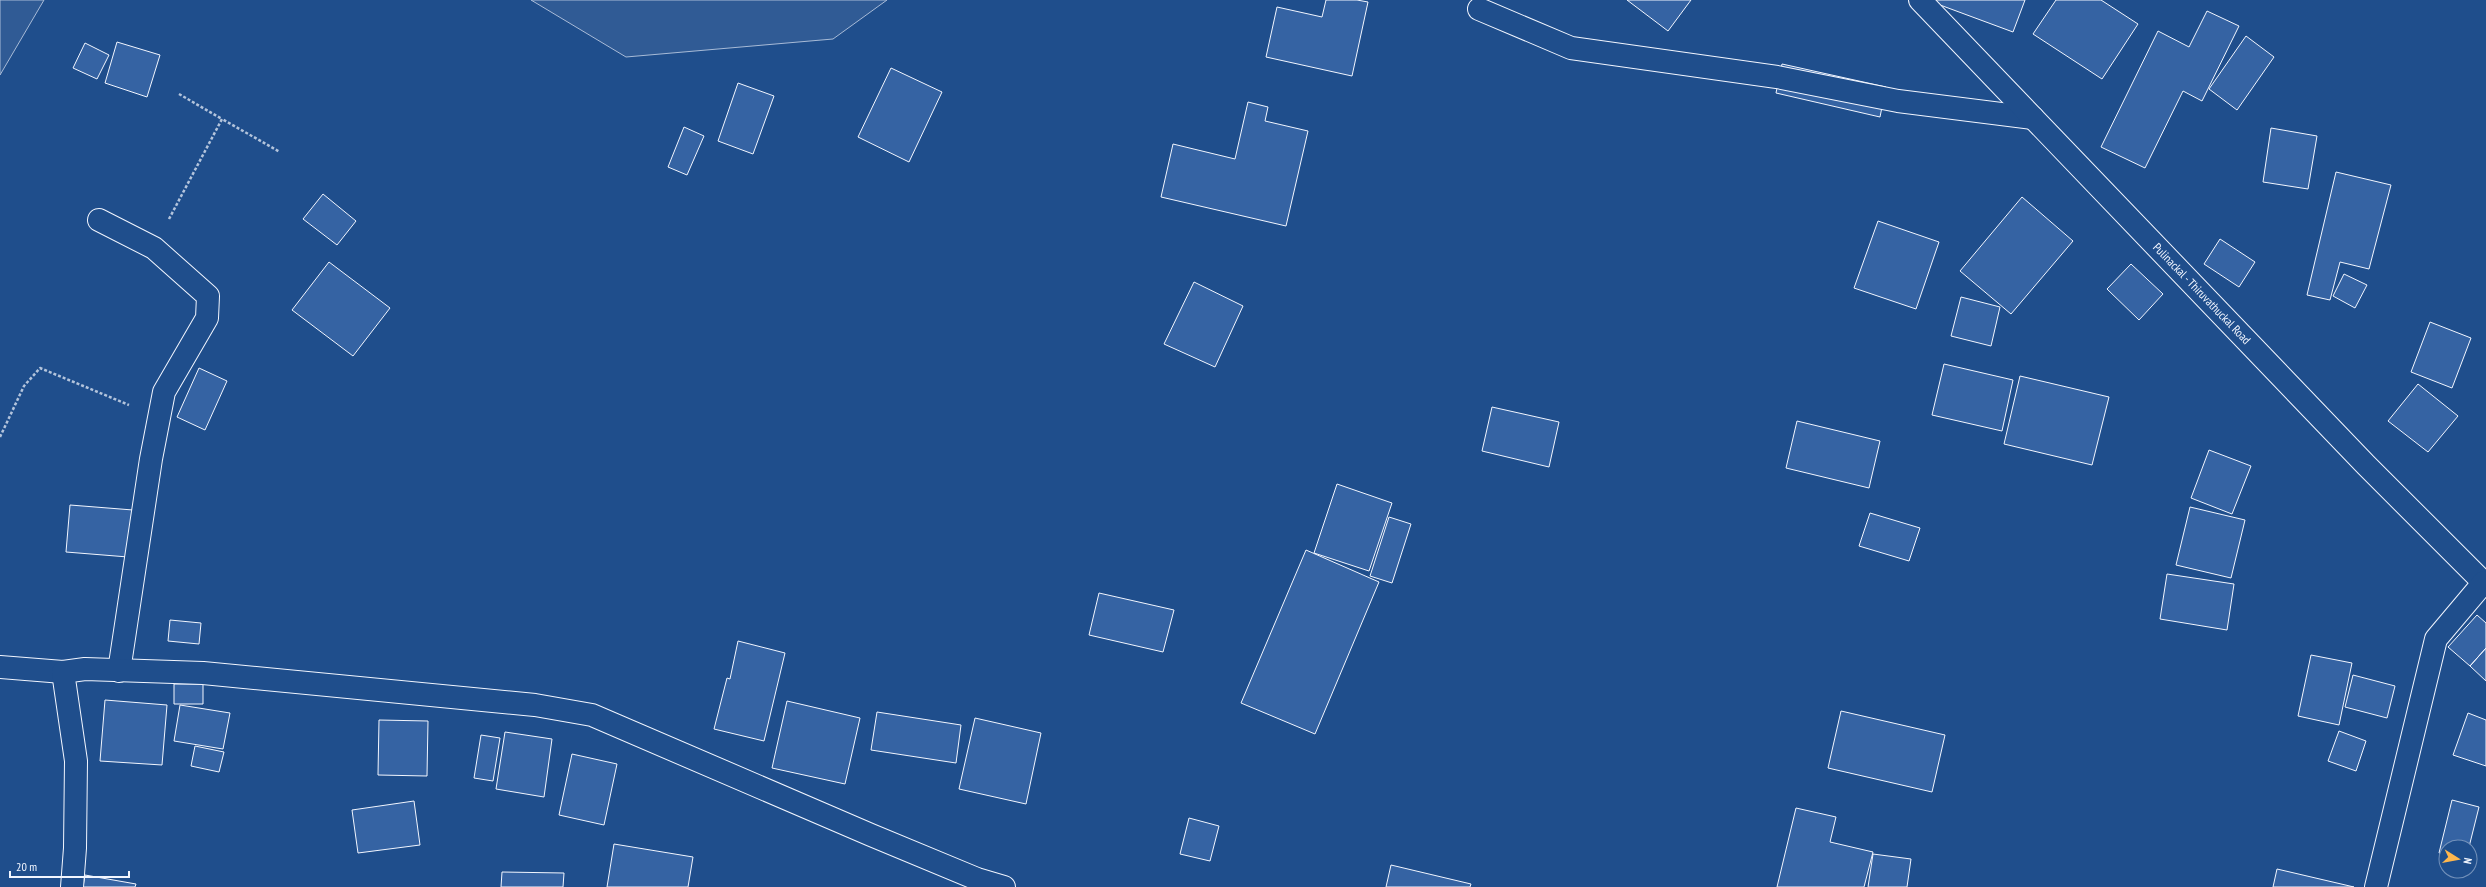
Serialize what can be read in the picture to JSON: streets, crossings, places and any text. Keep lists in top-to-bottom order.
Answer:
{
  "streets": {
    "street": ["Pulinackal - Thiruvathuckal Road"]
  },
  "scale_bar": "20 m",
  "north": "right"
}
